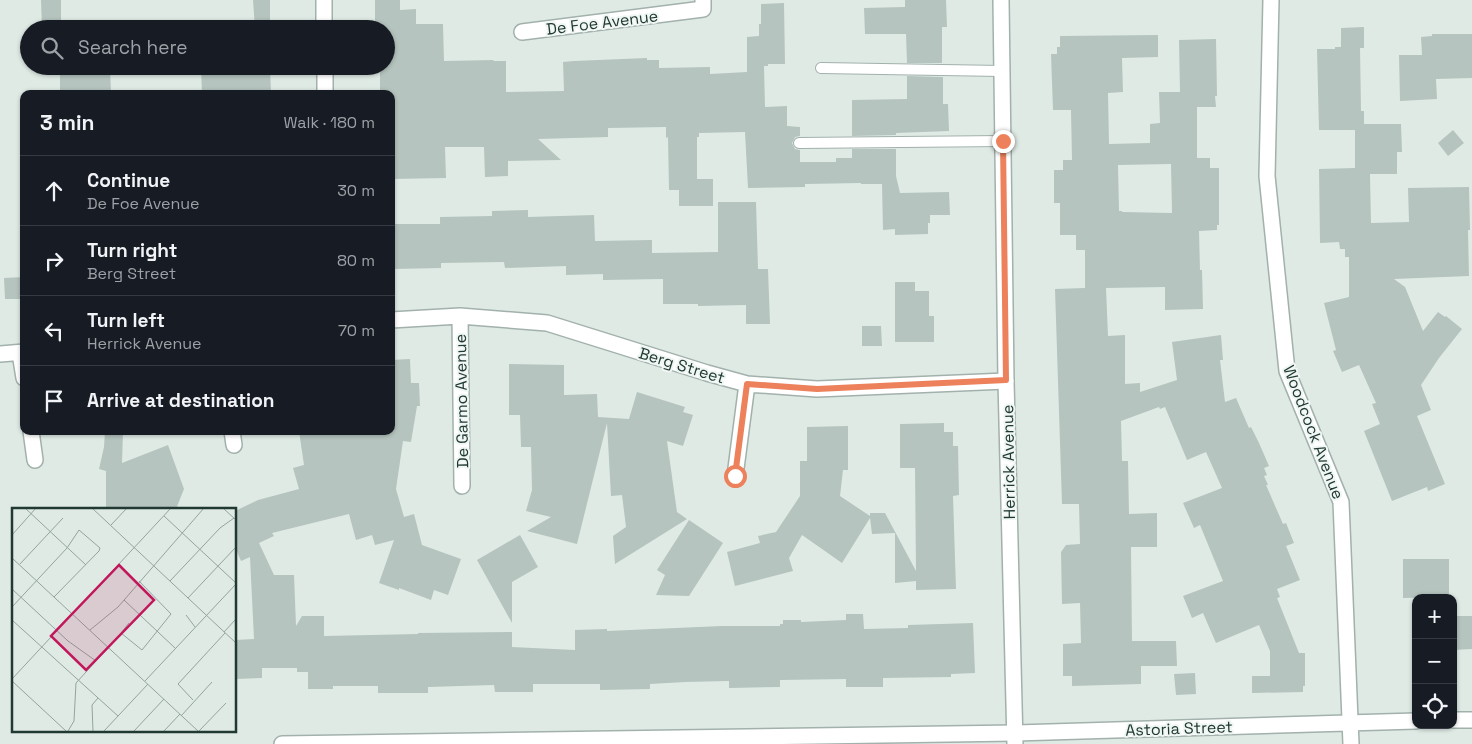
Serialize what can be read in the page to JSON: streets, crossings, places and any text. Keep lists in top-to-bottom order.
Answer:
{
  "streets": {
    "street": [
      "De Foe Avenue",
      "Berg Street",
      "De Garmo Avenue",
      "Woodcock Avenue",
      "Herrick Avenue",
      "Astoria Street"
    ]
  },
  "crossings": [
    ["Berg Street", "De Garmo Avenue"],
    ["Berg Street", "Herrick Avenue"],
    ["Woodcock Avenue", "Astoria Street"],
    ["Herrick Avenue", "Astoria Street"]
  ],
  "page": {
    "search": "Search here",
    "heading": ["3 min", "Walk · 180 m"],
    "list": [
      ["Continue", "De Foe Avenue", "30 m"],
      ["Turn right", "Berg Street", "80 m"],
      ["Turn left", "Herrick Avenue", "70 m"],
      "Arrive at destination"
    ],
    "map_buttons": ["+", "−"]
  }
}
